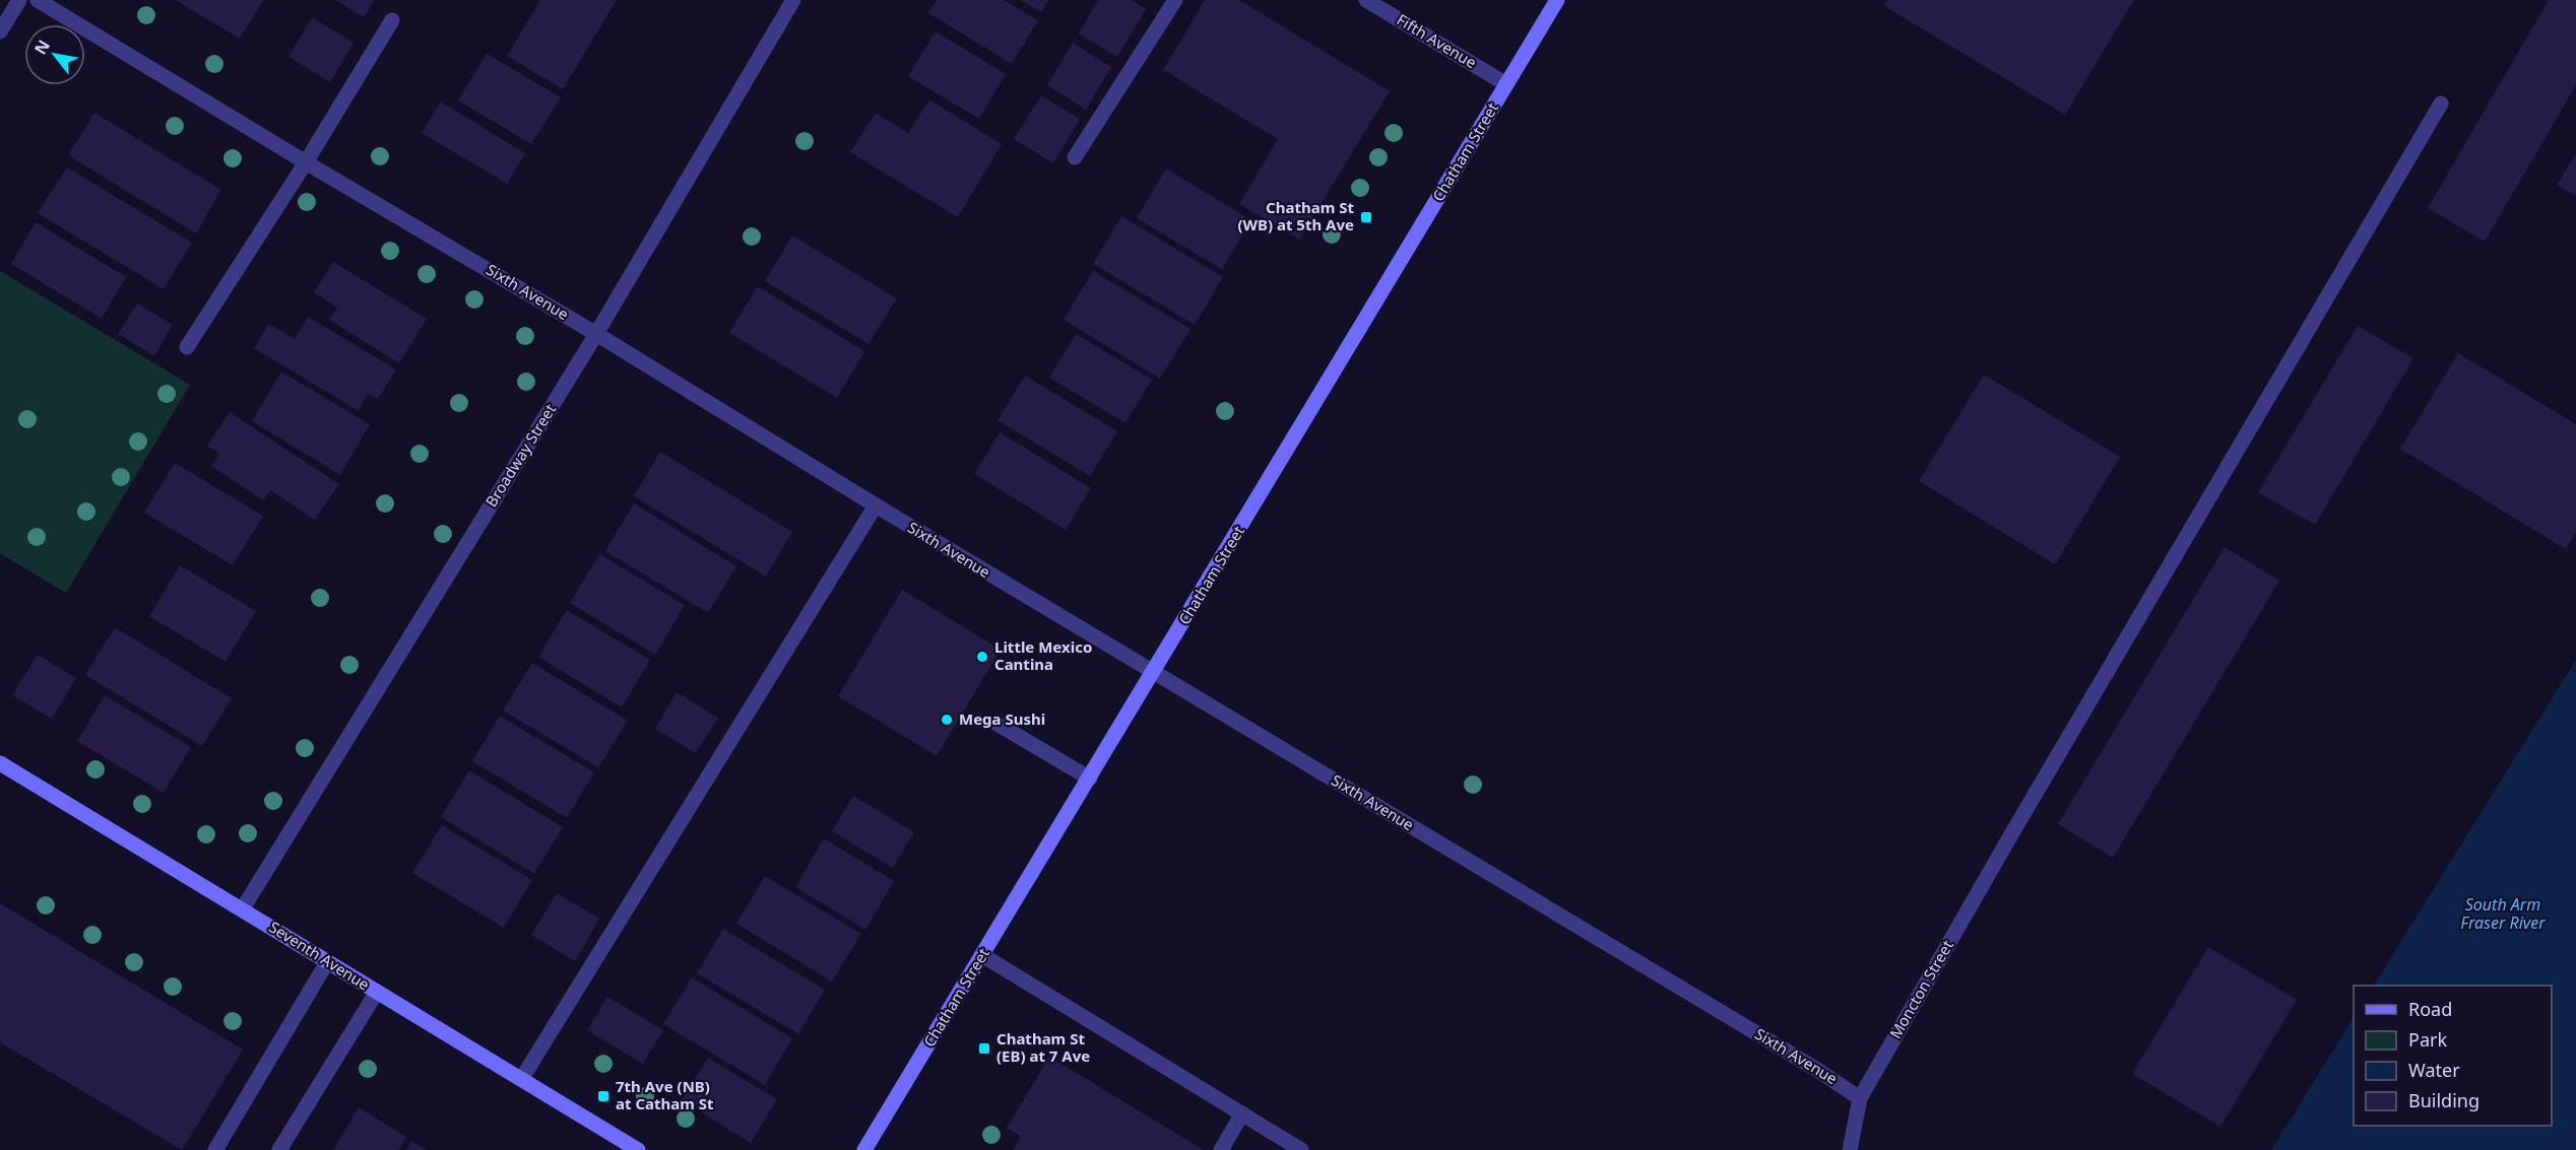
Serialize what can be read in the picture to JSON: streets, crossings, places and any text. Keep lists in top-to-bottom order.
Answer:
{
  "streets": {
    "street": [
      "Fifth Avenue",
      "Chatham Street",
      "Sixth Avenue",
      "Broadway Street",
      "Seventh Avenue",
      "Moncton Street"
    ]
  },
  "crossings": [
    ["Fifth Avenue", "Chatham Street"],
    ["Chatham Street", "Sixth Avenue"],
    ["Sixth Avenue", "Broadway Street"],
    ["Sixth Avenue", "Moncton Street"],
    ["Broadway Street", "Seventh Avenue"]
  ],
  "water": ["South Arm Fraser River"],
  "places": {
    "transit": ["Chatham St (WB) at 5th Ave", "Chatham St (EB) at 7 Ave", "7th Ave (NB) at Catham St"],
    "other": ["Little Mexico Cantina", "Mega Sushi"]
  },
  "legend": [
    "Road",
    "Park",
    "Water",
    "Building"
  ],
  "north": "top left"
}
